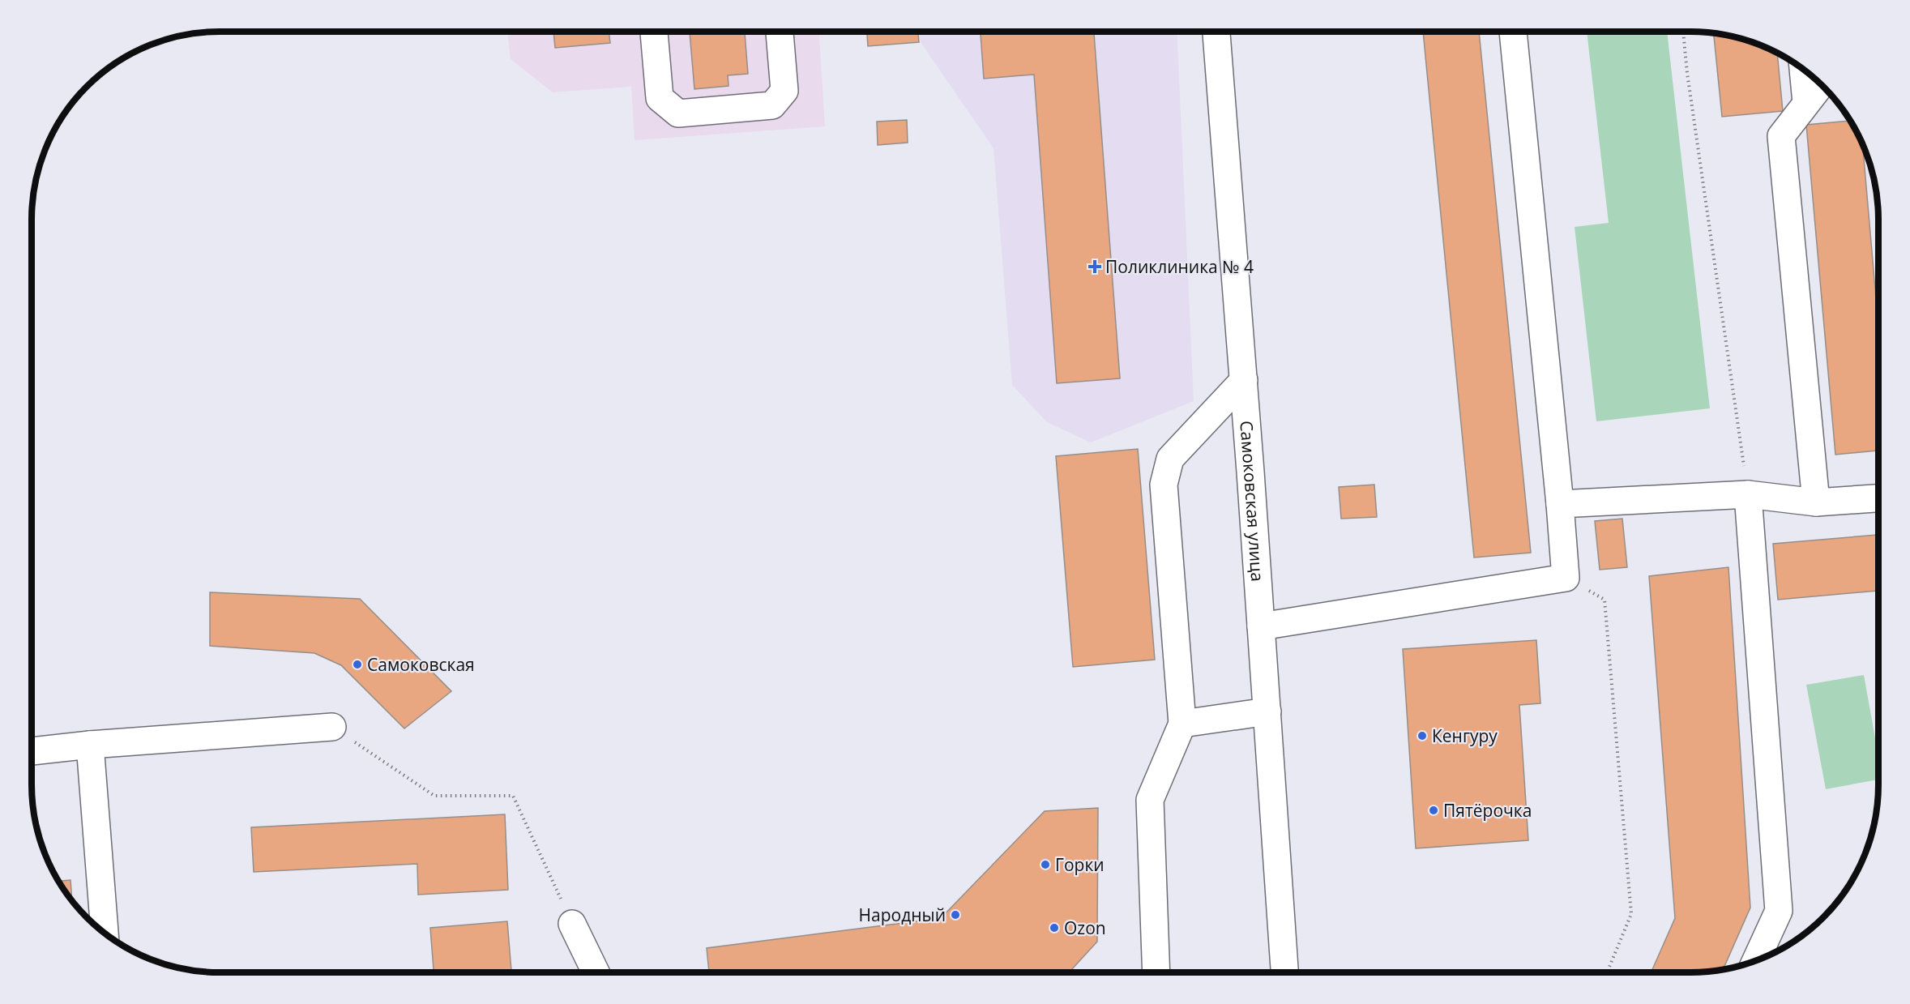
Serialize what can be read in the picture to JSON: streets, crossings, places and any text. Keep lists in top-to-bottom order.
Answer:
{
  "streets": {
    "street": ["Самоковская улица"]
  },
  "places": {
    "health": ["Поликлиника № 4"],
    "other": [
      "Самоковская",
      "Кенгуру",
      "Пятёрочка",
      "Горки",
      "Народный",
      "Ozon"
    ]
  }
}
